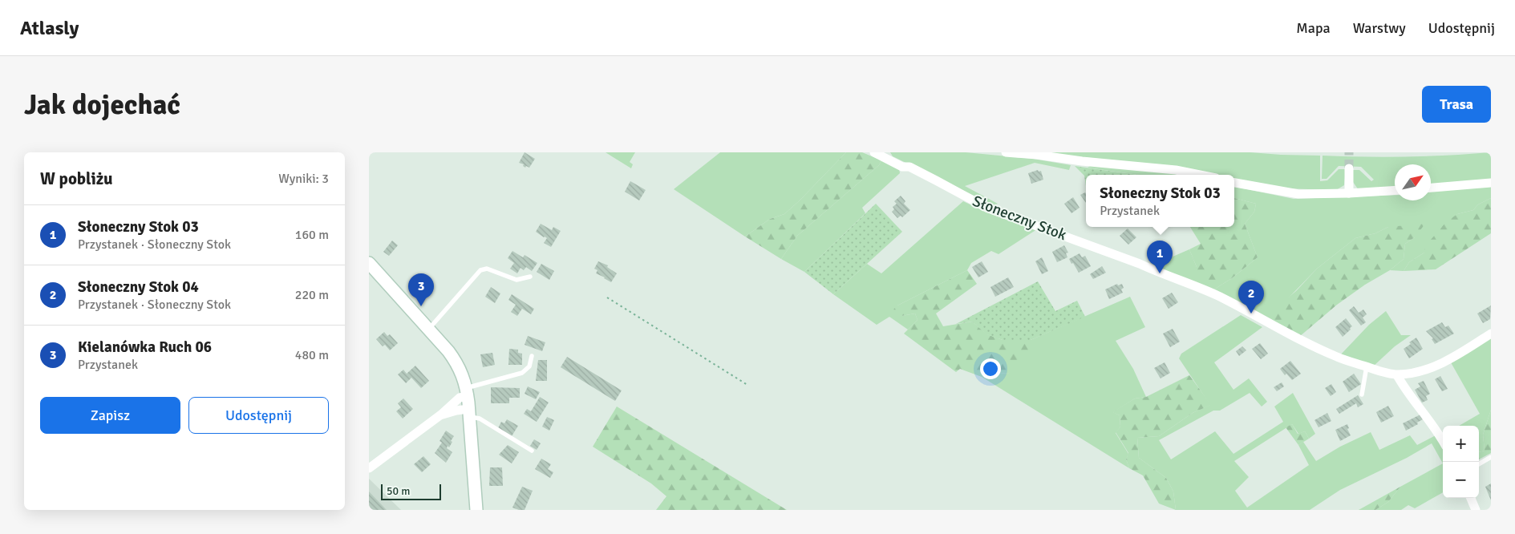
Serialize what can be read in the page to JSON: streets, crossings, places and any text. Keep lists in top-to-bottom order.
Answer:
{
  "streets": {
    "street": ["Słoneczny Stok"]
  },
  "scale_bar": "50 m",
  "north": "top right",
  "page": {
    "header": "Atlasly",
    "nav": ["Mapa", "Warstwy", "Udostępnij"],
    "buttons": [
      "Trasa",
      ["Zapisz", "Udostępnij"]
    ],
    "title": "Jak dojechać",
    "heading": ["W pobliżu", "Wyniki: 3"],
    "popup": ["Słoneczny Stok 03", "Przystanek"],
    "list": [
      {
        "mark": "1",
        "name": "Słoneczny Stok 03",
        "note": "Przystanek · Słoneczny Stok",
        "value": "160 m"
      },
      {
        "mark": "2",
        "name": "Słoneczny Stok 04",
        "note": "Przystanek · Słoneczny Stok",
        "value": "220 m"
      },
      {
        "mark": "3",
        "name": "Kielanówka Ruch 06",
        "note": "Przystanek",
        "value": "480 m"
      }
    ],
    "pins": ["1", "3", "2"],
    "map_buttons": ["+", "−"],
    "scale": "50 m"
  }
}
